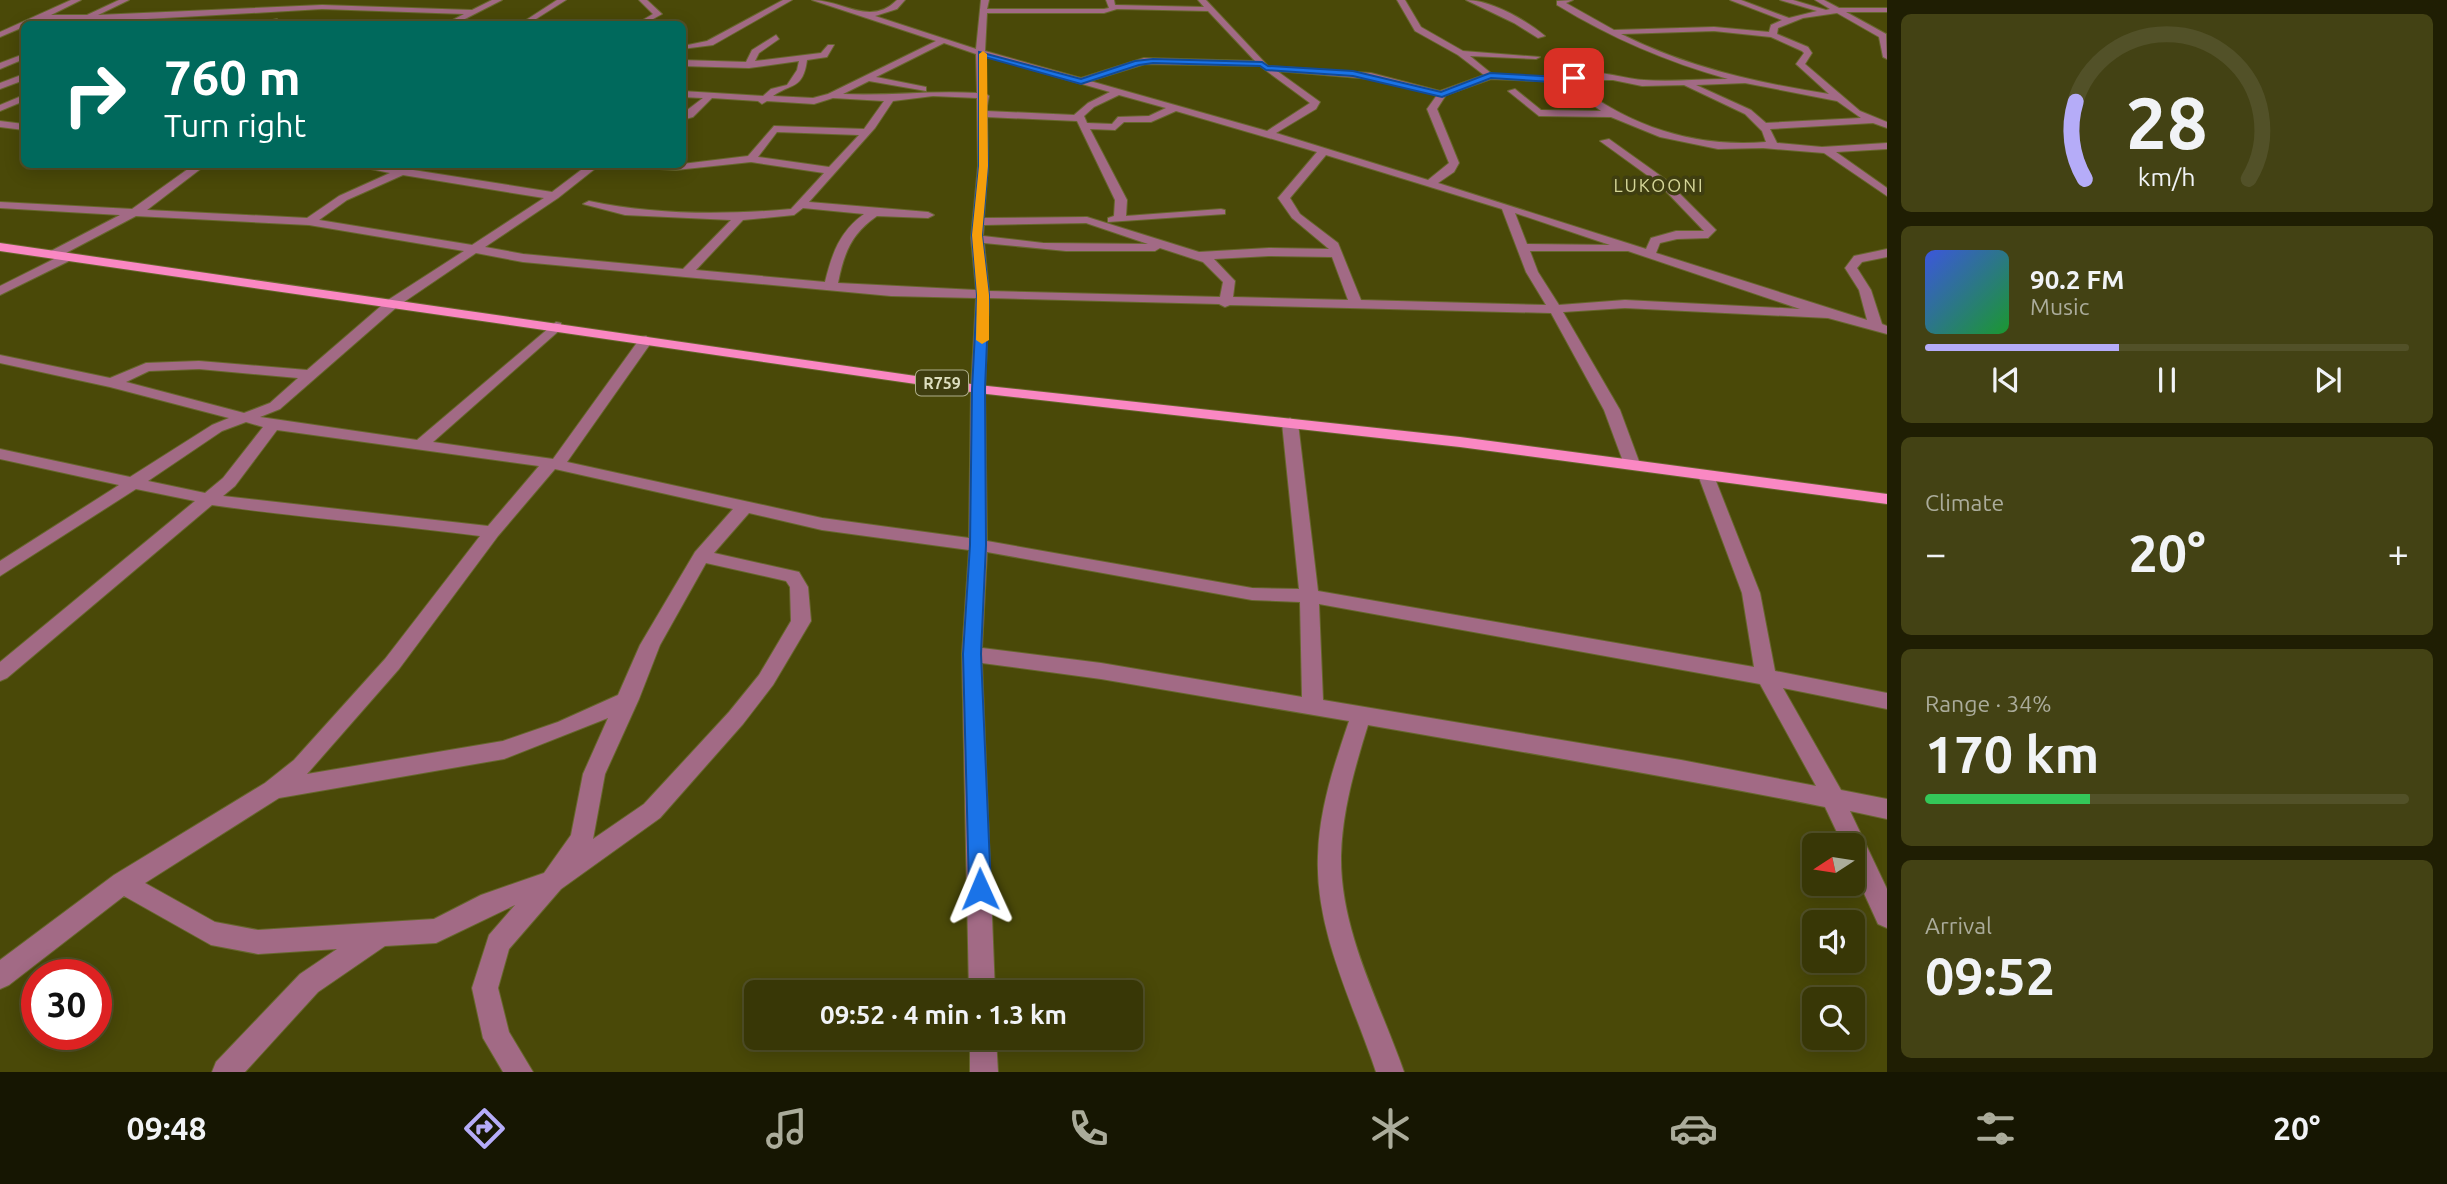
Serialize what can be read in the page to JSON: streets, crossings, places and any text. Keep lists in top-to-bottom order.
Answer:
{
  "streets": {
    "main road": ["R759"]
  },
  "districts": ["LUKOONI"],
  "north": "left",
  "page": {
    "turn": ["760 m", "Turn right"],
    "song": ["90.2 FM", "Music"],
    "tile": [
      "Climate",
      ["Range · 34%", "170 km"],
      ["Arrival", "09:52"]
    ],
    "heat": ["−", "20°", "+"],
    "limit": "30",
    "trip": "09:52 · 4 min · 1.3 km",
    "tabs": ["09:48", "20°"],
    "gauge": ["28", "km/h"]
  }
}
